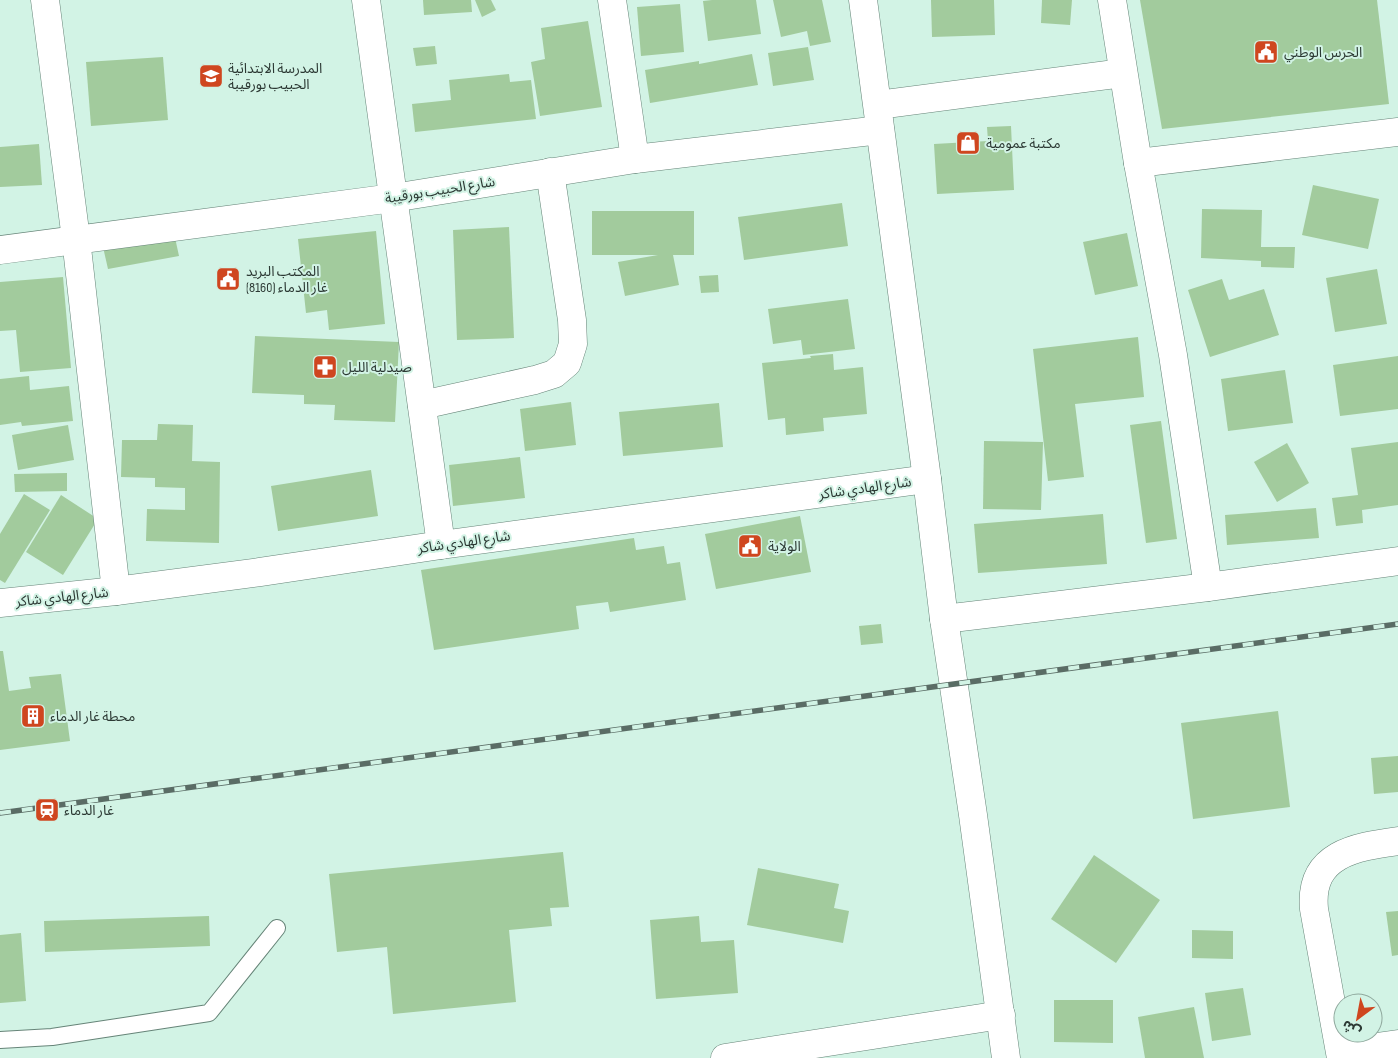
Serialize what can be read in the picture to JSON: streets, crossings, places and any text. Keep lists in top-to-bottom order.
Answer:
{
  "streets": {
    "street": ["شارع الحبيب بورقيبة", "شارع الهادي شاكر"]
  },
  "places": {
    "public building": ["الحرس الوطني", "المكتب البريد غار الدماء (8160)", "الولاية"],
    "school or university": ["المدرسة الابتدائية الحبيب بورقيبة"],
    "shop": ["مكتبة عمومية"],
    "pharmacy": ["صيدلية الليل"],
    "building": ["محطة غار الدماء"],
    "station": ["غار الدماء"]
  },
  "north": "bottom left"
}
